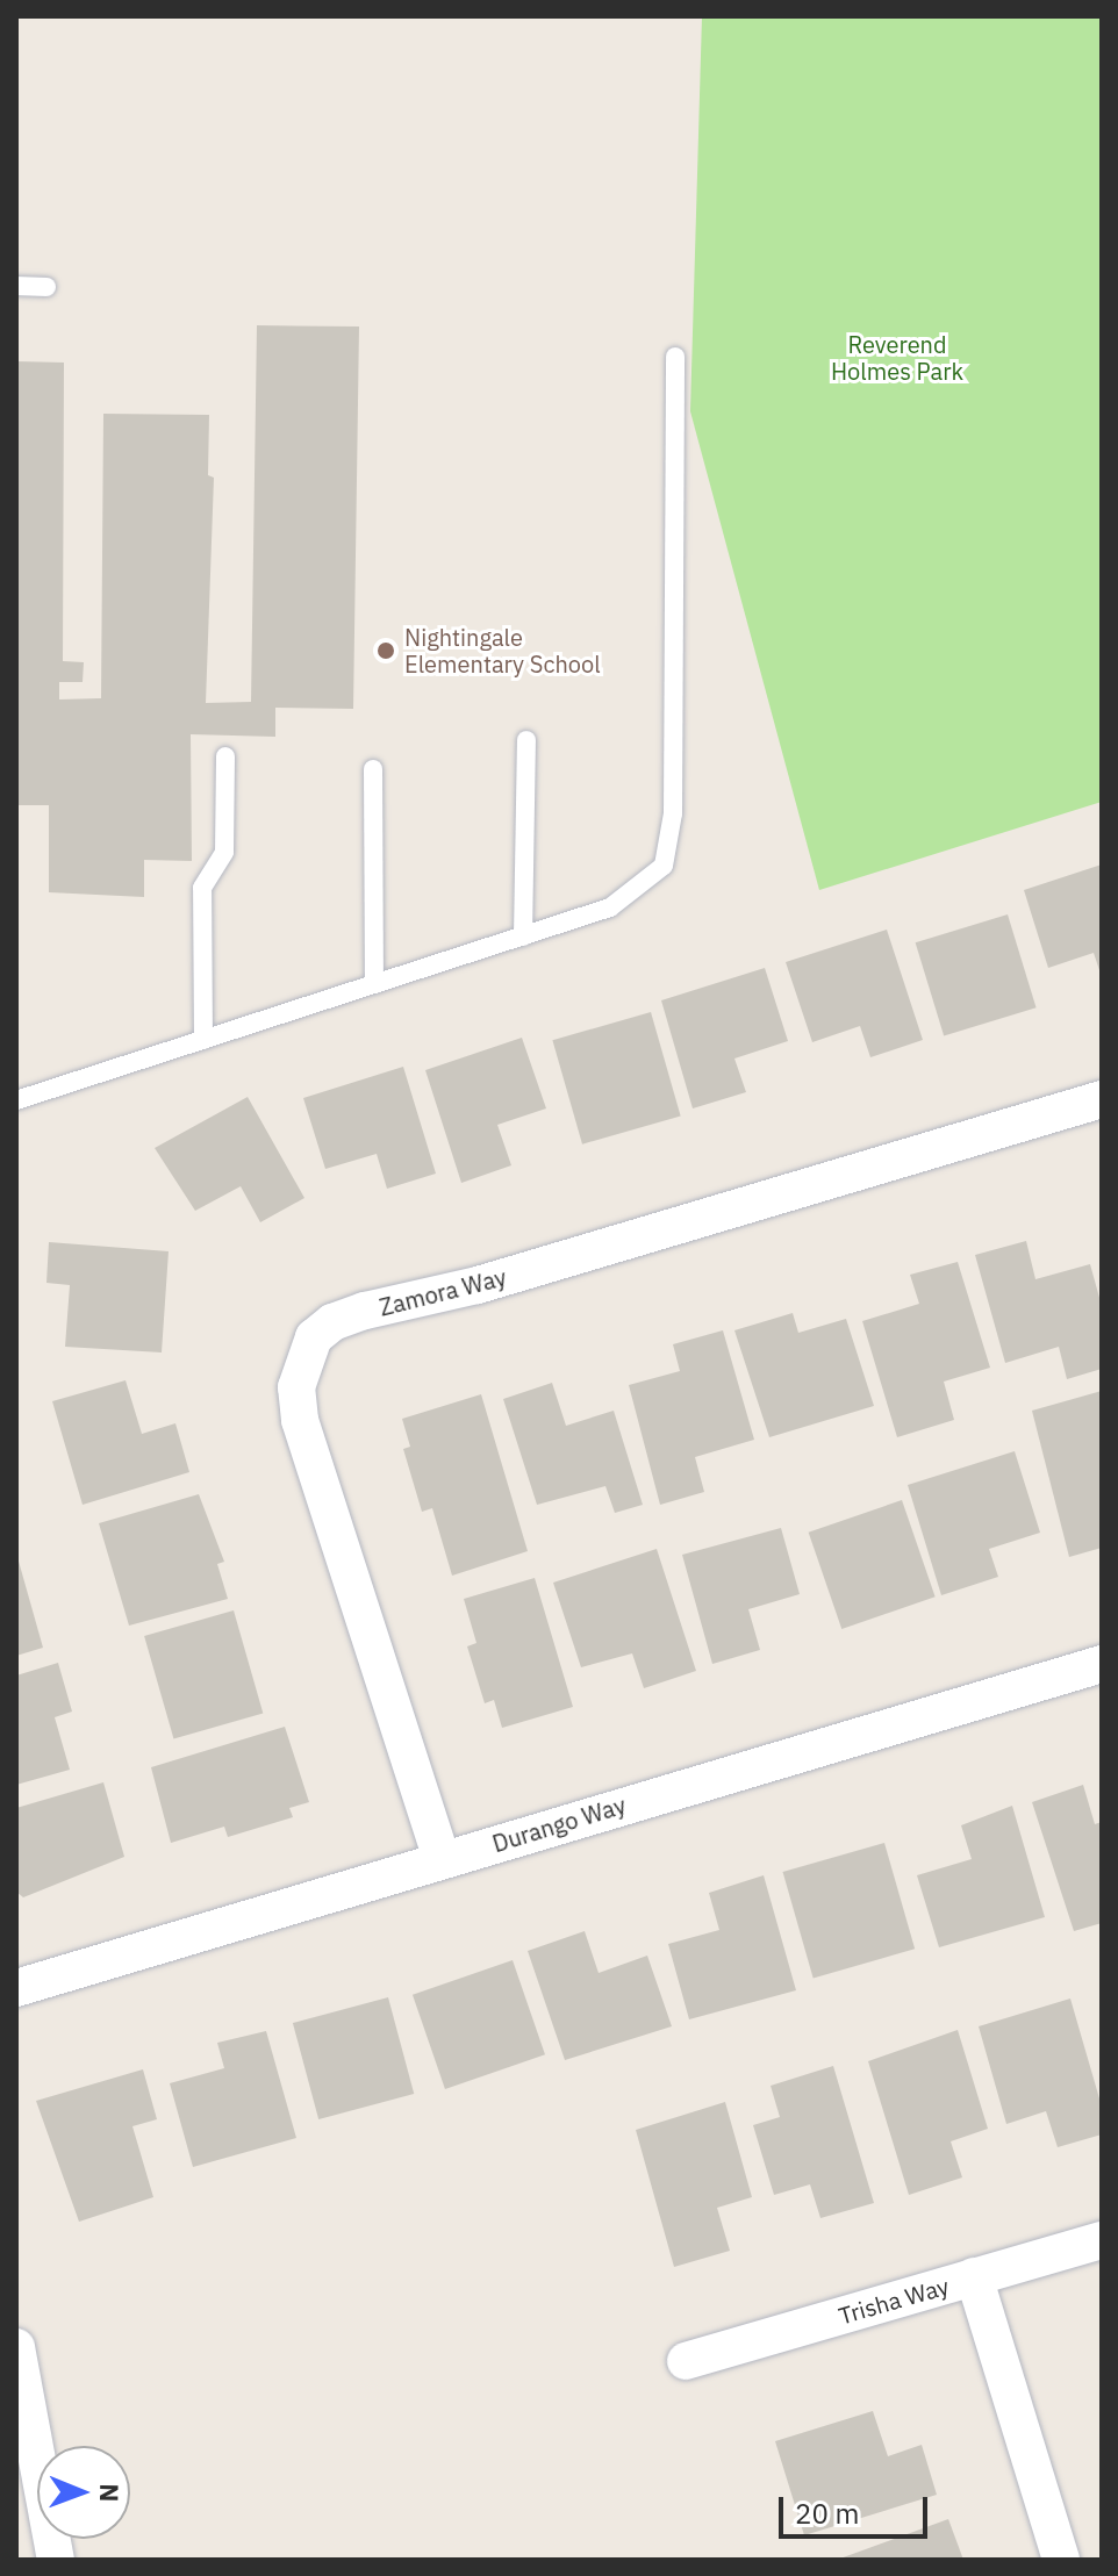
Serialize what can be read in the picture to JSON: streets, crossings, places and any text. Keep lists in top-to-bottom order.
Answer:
{
  "streets": {
    "street": ["Zamora Way", "Durango Way", "Trisha Way"]
  },
  "crossings": [
    ["Zamora Way", "Durango Way"]
  ],
  "parks": ["Reverend Holmes Park"],
  "places": ["Nightingale Elementary School"],
  "scale_bar": "20 m",
  "north": "right"
}
